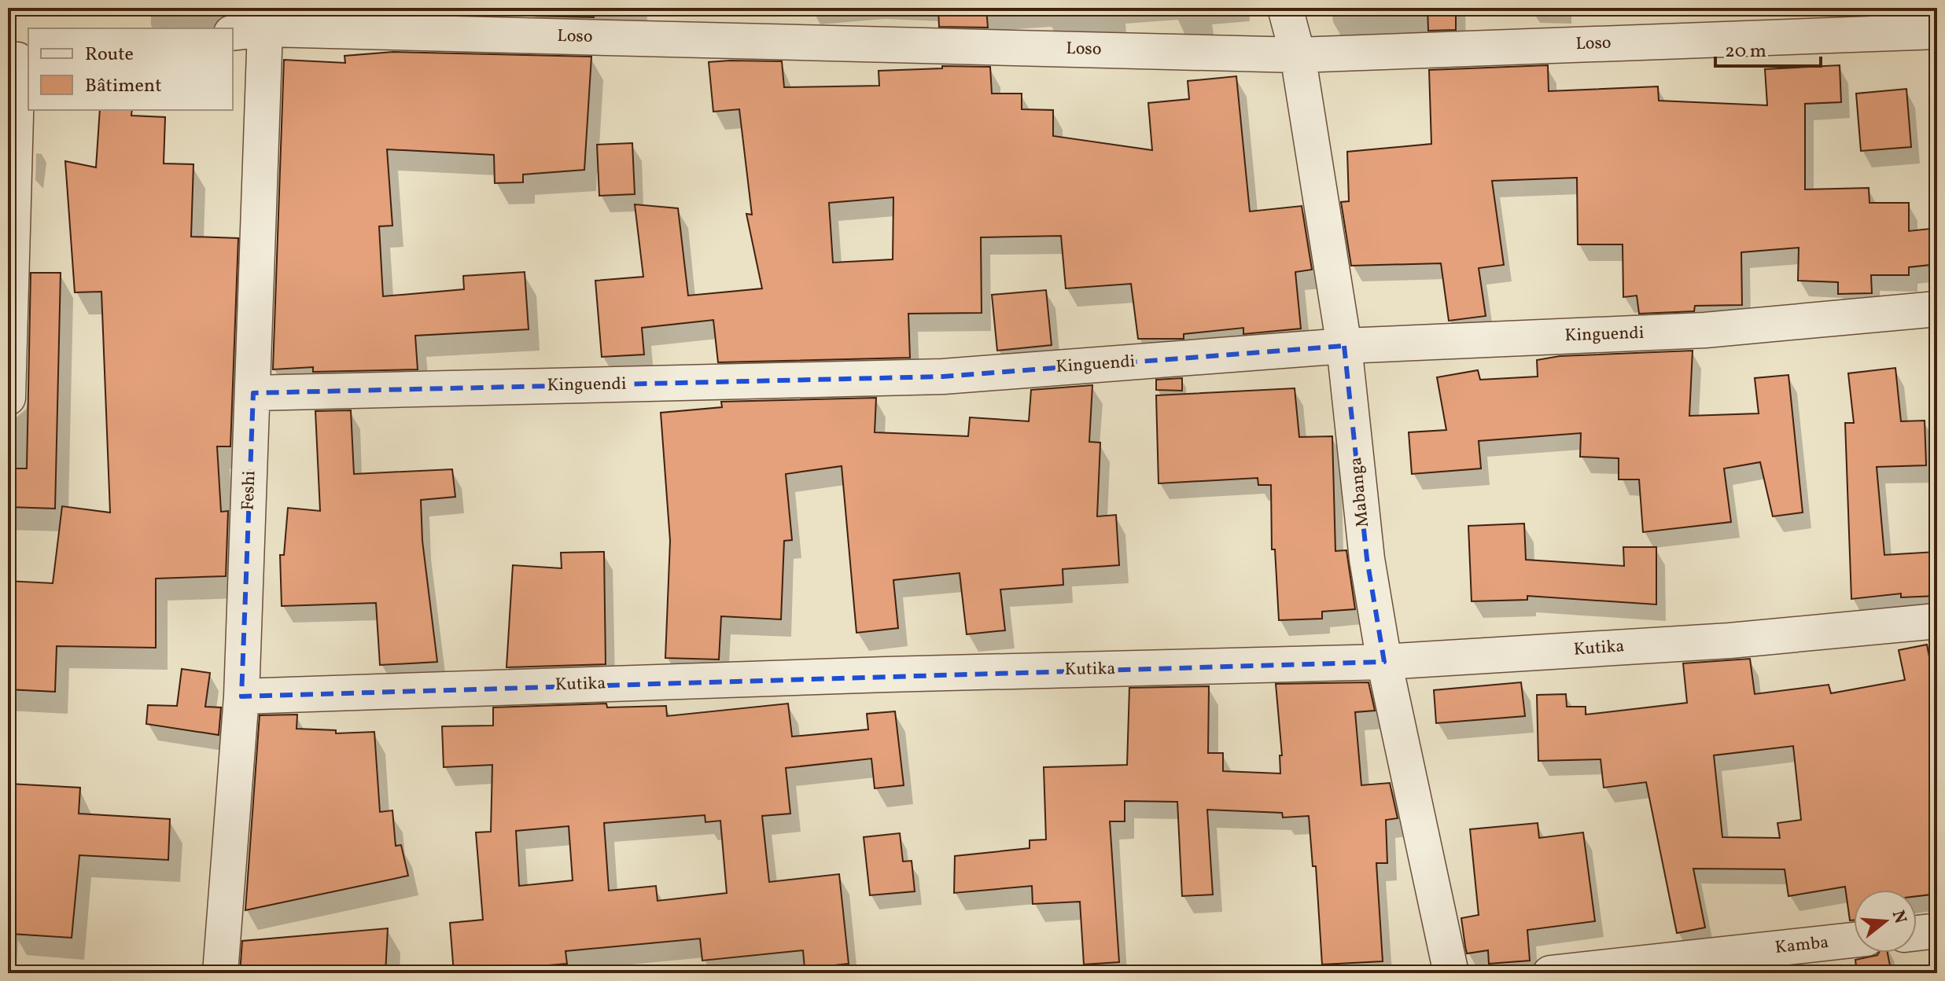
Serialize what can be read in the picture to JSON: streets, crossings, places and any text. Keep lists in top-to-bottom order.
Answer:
{
  "streets": {
    "street": [
      "Loso",
      "Kinguendi",
      "Feshi",
      "Mabanga",
      "Kutika",
      "Kamba"
    ]
  },
  "crossings": [
    ["Loso", "Feshi"],
    ["Loso", "Mabanga"],
    ["Kinguendi", "Feshi"],
    ["Kinguendi", "Mabanga"],
    ["Feshi", "Kutika"],
    ["Mabanga", "Kutika"]
  ],
  "legend": ["Route", "Bâtiment"],
  "scale_bar": "20 m",
  "north": "right"
}
